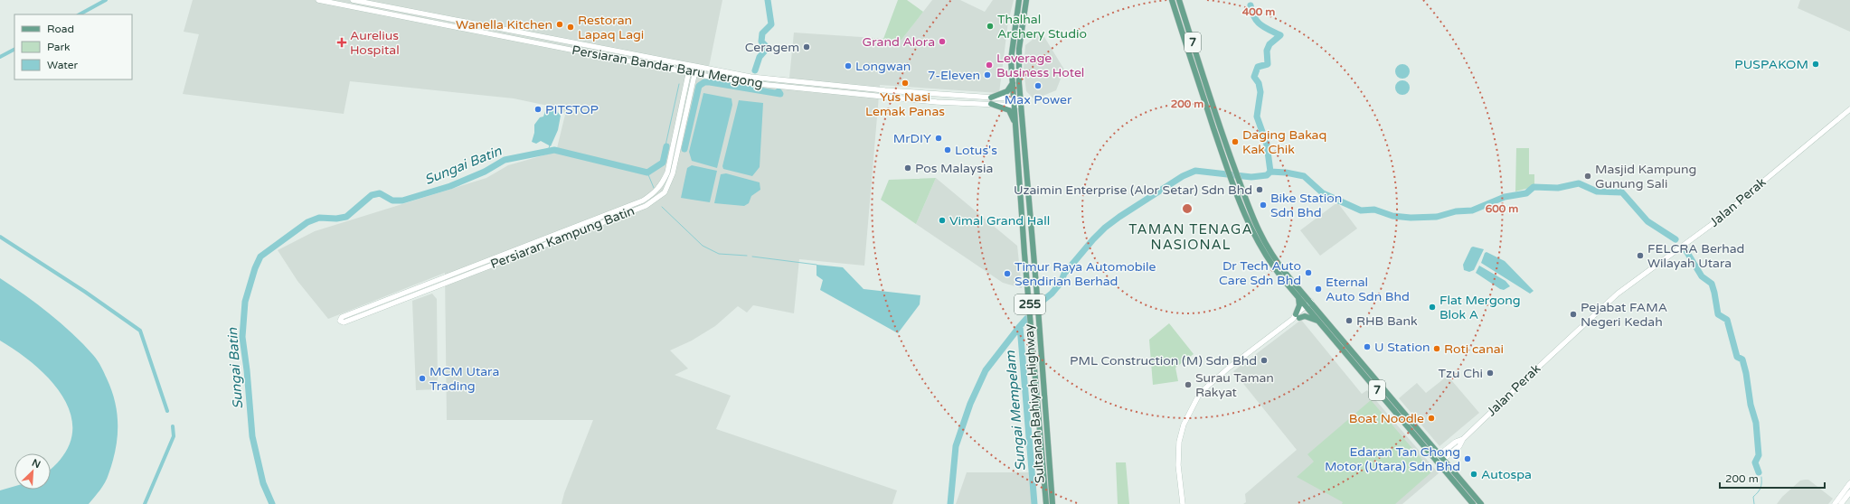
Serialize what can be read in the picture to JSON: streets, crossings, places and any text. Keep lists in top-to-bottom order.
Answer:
{
  "streets": {
    "main road": ["7", "255", "Sultanah Bahiyah Highway"],
    "street": ["Persiaran Bandar Baru Mergong", "Jalan Perak", "Persiaran Kampung Batin"]
  },
  "crossings": [
    ["7", "Jalan Perak"],
    ["Persiaran Bandar Baru Mergong", "Persiaran Kampung Batin"],
    ["Persiaran Bandar Baru Mergong", "Sultanah Bahiyah Highway"]
  ],
  "districts": ["TAMAN TENAGA NASIONAL"],
  "water": ["Sungai Batin", "Sungai Mempelam"],
  "places": {
    "other": [
      "Wanella Kitchen",
      "Thalhal Archery Studio",
      "Restoran Lapaq Lagi",
      "Grand Alora",
      "Ceragem",
      "PUSPAKOM",
      "Leverage Business Hotel",
      "Longwan",
      "7-Eleven",
      "Yus Nasi Lemak Panas",
      "Max Power",
      "PITSTOP",
      "MrDIY",
      "Daging Bakaq Kak Chik",
      "Lotus's",
      "Pos Malaysia",
      "Masjid Kampung Gunung Sali",
      "Uzaimin Enterprise (Alor Setar) Sdn Bhd",
      "Bike Station Sdn Bhd",
      "Vimal Grand Hall",
      "FELCRA Berhad Wilayah Utara",
      "Dr Tech Auto Care Sdn Bhd",
      "Timur Raya Automobile Sendirian Berhad",
      "Eternal Auto Sdn Bhd",
      "Flat Mergong Blok A",
      "Pejabat FAMA Negeri Kedah",
      "RHB Bank",
      "U Station",
      "Roti canai",
      "PML Construction (M) Sdn Bhd",
      "Tzu Chi",
      "MCM Utara Trading",
      "Surau Taman Rakyat",
      "Boat Noodle",
      "Edaran Tan Chong Motor (Utara) Sdn Bhd",
      "Autospa"
    ],
    "health": ["Aurelius Hospital"]
  },
  "legend": ["Road", "Park", "Water"],
  "scale_bar": "200 m",
  "north": "top right",
  "rings": ["400 m", "200 m", "600 m"]
}
